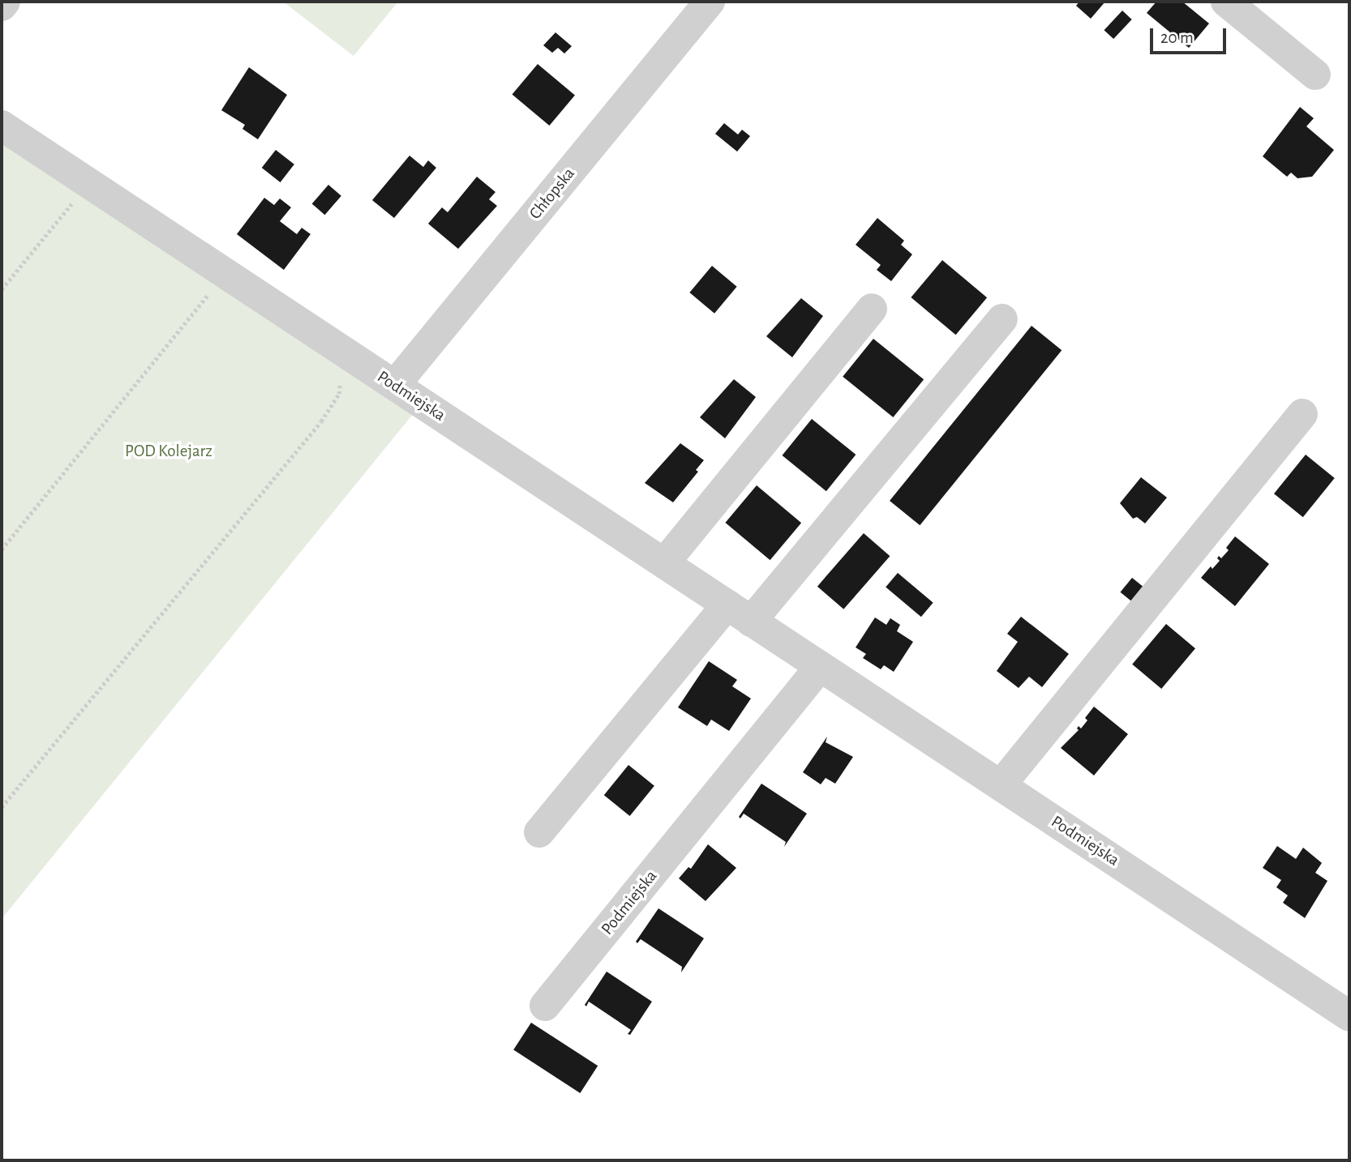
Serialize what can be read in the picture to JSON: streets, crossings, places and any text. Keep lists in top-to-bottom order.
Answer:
{
  "streets": {
    "street": ["Chłopska", "Podmiejska"]
  },
  "crossings": [
    ["Chłopska", "Podmiejska"]
  ],
  "parks": ["POD Kolejarz"],
  "scale_bar": "20 m"
}
